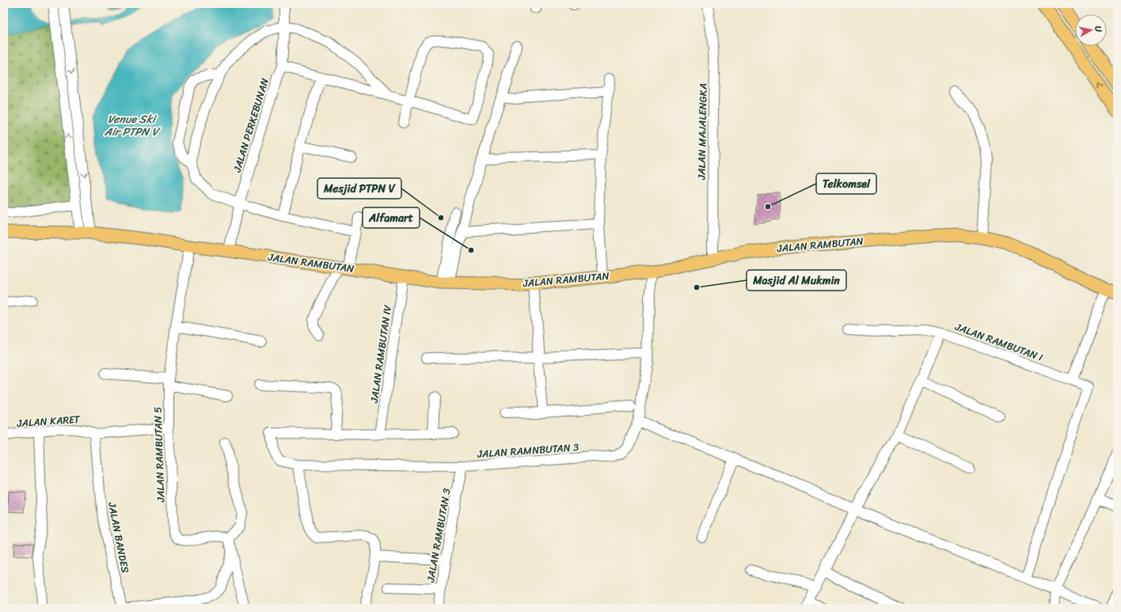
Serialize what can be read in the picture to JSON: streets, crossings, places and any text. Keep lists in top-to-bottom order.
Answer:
{
  "streets": {
    "main road": ["JALAN RAMBUTAN"],
    "street": [
      "JALAN PERKEBUNAN",
      "JALAN MAJALENGKA",
      "JALAN RAMBUTAN I",
      "JALAN RAMBUTAN IV",
      "JALAN KARET",
      "JALAN RAMNBUTAN 3",
      "JALAN RAMBUTAN 5",
      "JALAN RAMBUTAN 3",
      "JALAN BANDES"
    ]
  },
  "crossings": [
    ["JALAN PERKEBUNAN", "JALAN RAMBUTAN"],
    ["JALAN MAJALENGKA", "JALAN RAMBUTAN"],
    ["JALAN RAMBUTAN", "JALAN RAMBUTAN IV"],
    ["JALAN RAMBUTAN", "JALAN RAMNBUTAN 3"],
    ["JALAN RAMBUTAN", "JALAN RAMBUTAN 5"],
    ["JALAN KARET", "JALAN RAMBUTAN 5"],
    ["JALAN KARET", "JALAN BANDES"],
    ["JALAN RAMNBUTAN 3", "JALAN RAMBUTAN 3"]
  ],
  "water": ["Venue Ski Air PTPN V"],
  "places": [
    "Telkomsel",
    "Mesjid PTPN V",
    "Alfamart",
    "Masjid Al Mukmin"
  ],
  "north": "right"
}
